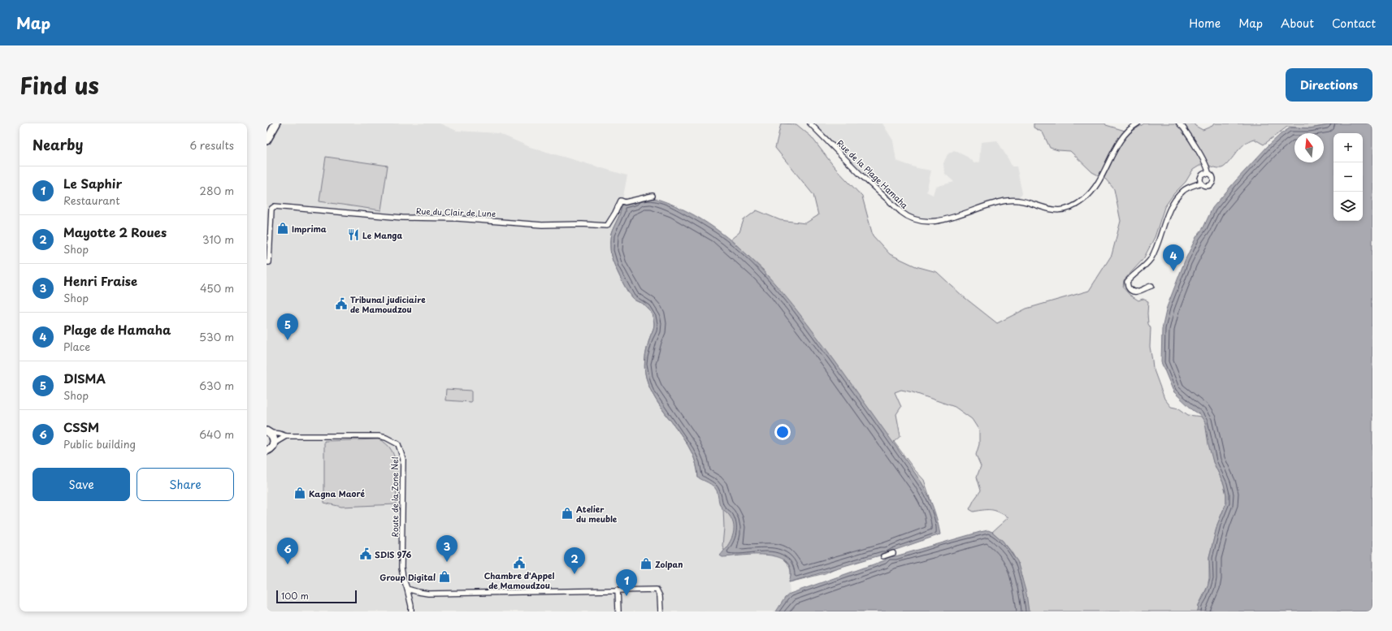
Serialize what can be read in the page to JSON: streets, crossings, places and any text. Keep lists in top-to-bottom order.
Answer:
{
  "streets": {
    "street": ["Rue de la Plage Hamaha", "Rue du Clair de Lune", "Route de la Zone Nel"]
  },
  "places": {
    "shop": [
      "Imprima",
      "Kagna Maoré",
      "Atelier du meuble",
      "Zolpan",
      "Group Digital"
    ],
    "restaurant": ["Le Manga"],
    "public building": ["Tribunal judiciaire de Mamoudzou", "SDIS 976", "Chambre d'Appel de Mamoudzou"]
  },
  "scale_bar": "100 m",
  "north": "top",
  "page": {
    "header": "Map",
    "nav": [
      "Home",
      "Map",
      "About",
      "Contact"
    ],
    "title": "Find us",
    "buttons": [
      "Directions",
      ["Save", "Share"]
    ],
    "heading": ["Nearby", "6 results"],
    "map_buttons": ["+", "−"],
    "list": [
      {
        "mark": "1",
        "name": "Le Saphir",
        "note": "Restaurant",
        "value": "280 m"
      },
      {
        "mark": "2",
        "name": "Mayotte 2 Roues",
        "note": "Shop",
        "value": "310 m"
      },
      {
        "mark": "3",
        "name": "Henri Fraise",
        "note": "Shop",
        "value": "450 m"
      },
      {
        "mark": "4",
        "name": "Plage de Hamaha",
        "note": "Place",
        "value": "530 m"
      },
      {
        "mark": "5",
        "name": "DISMA",
        "note": "Shop",
        "value": "630 m"
      },
      {
        "mark": "6",
        "name": "CSSM",
        "note": "Public building",
        "value": "640 m"
      }
    ],
    "pins": [
      "4",
      "5",
      "3",
      "6",
      "2",
      "1"
    ],
    "scale": "100 m"
  }
}
